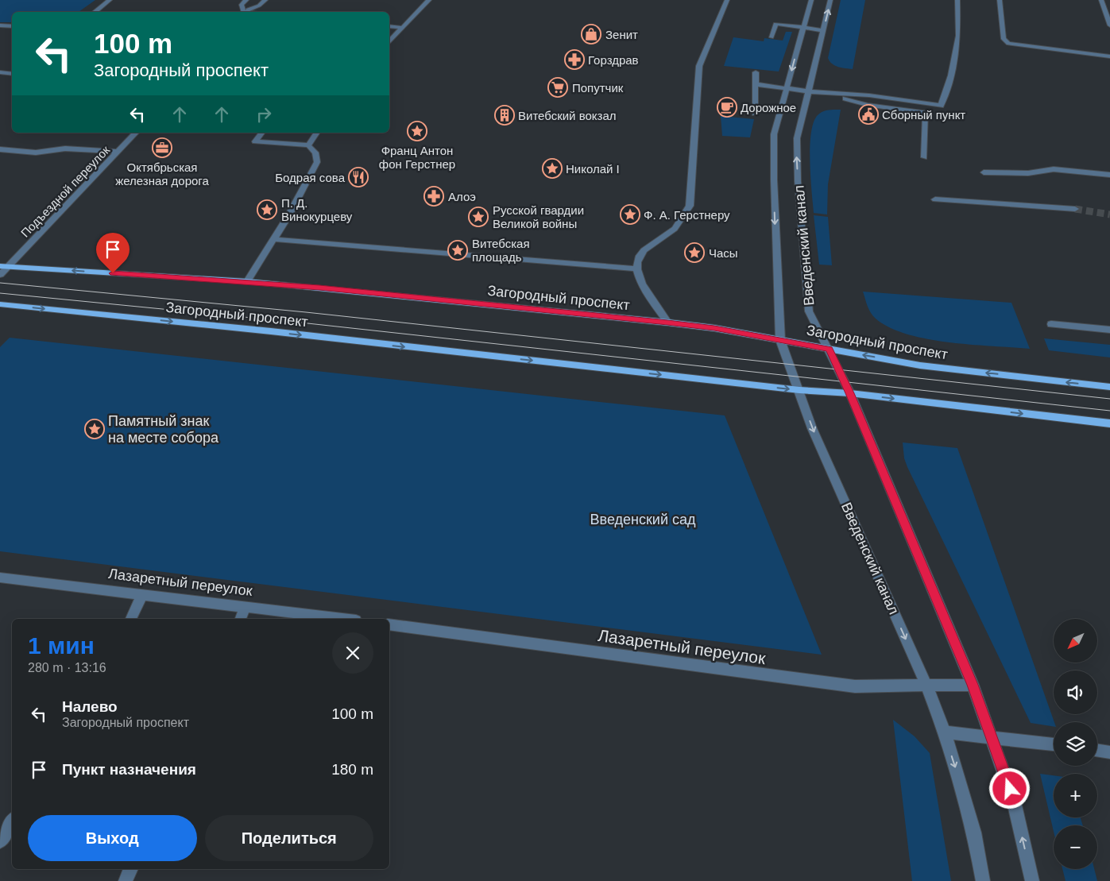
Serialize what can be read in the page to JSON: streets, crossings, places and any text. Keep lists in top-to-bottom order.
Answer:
{
  "streets": {
    "main road": ["Загородный проспект"],
    "street": ["Подъездной переулок", "Введенский канал", "Лазаретный переулок"]
  },
  "crossings": [
    ["Подъездной переулок", "Загородный проспект"],
    ["Введенский канал", "Загородный проспект"],
    ["Введенский канал", "Лазаретный переулок"]
  ],
  "parks": ["Введенский сад"],
  "places": {
    "shop": ["Зенит"],
    "pharmacy": ["Горздрав", "Алоэ"],
    "supermarket": ["Попутчик"],
    "cafe": ["Дорожное"],
    "public building": ["Сборный пункт"],
    "building": ["Витебский вокзал"],
    "place": [
      "Франц Антон фон Герстнер",
      "Николай I",
      "П. Д. Винокурцеву",
      "Ф. А. Герстнеру",
      "Русской гвардии Великой войны",
      "Витебская площадь",
      "Часы",
      "Памятный знак на месте собора"
    ],
    "office": ["Октябрьская железная дорога"],
    "restaurant": ["Бодрая сова"]
  },
  "north": "bottom left",
  "page": {
    "turn": ["100 m", "Загородный проспект"],
    "map_buttons": ["+", "−"],
    "heading": ["1 мин", "280 m · 13:16"],
    "list": [
      {
        "name": "Налево",
        "note": "Загородный проспект",
        "value": "100 m"
      },
      {
        "name": "Пункт назначения",
        "value": "180 m"
      }
    ],
    "buttons": ["Выход", "Поделиться"]
  }
}
